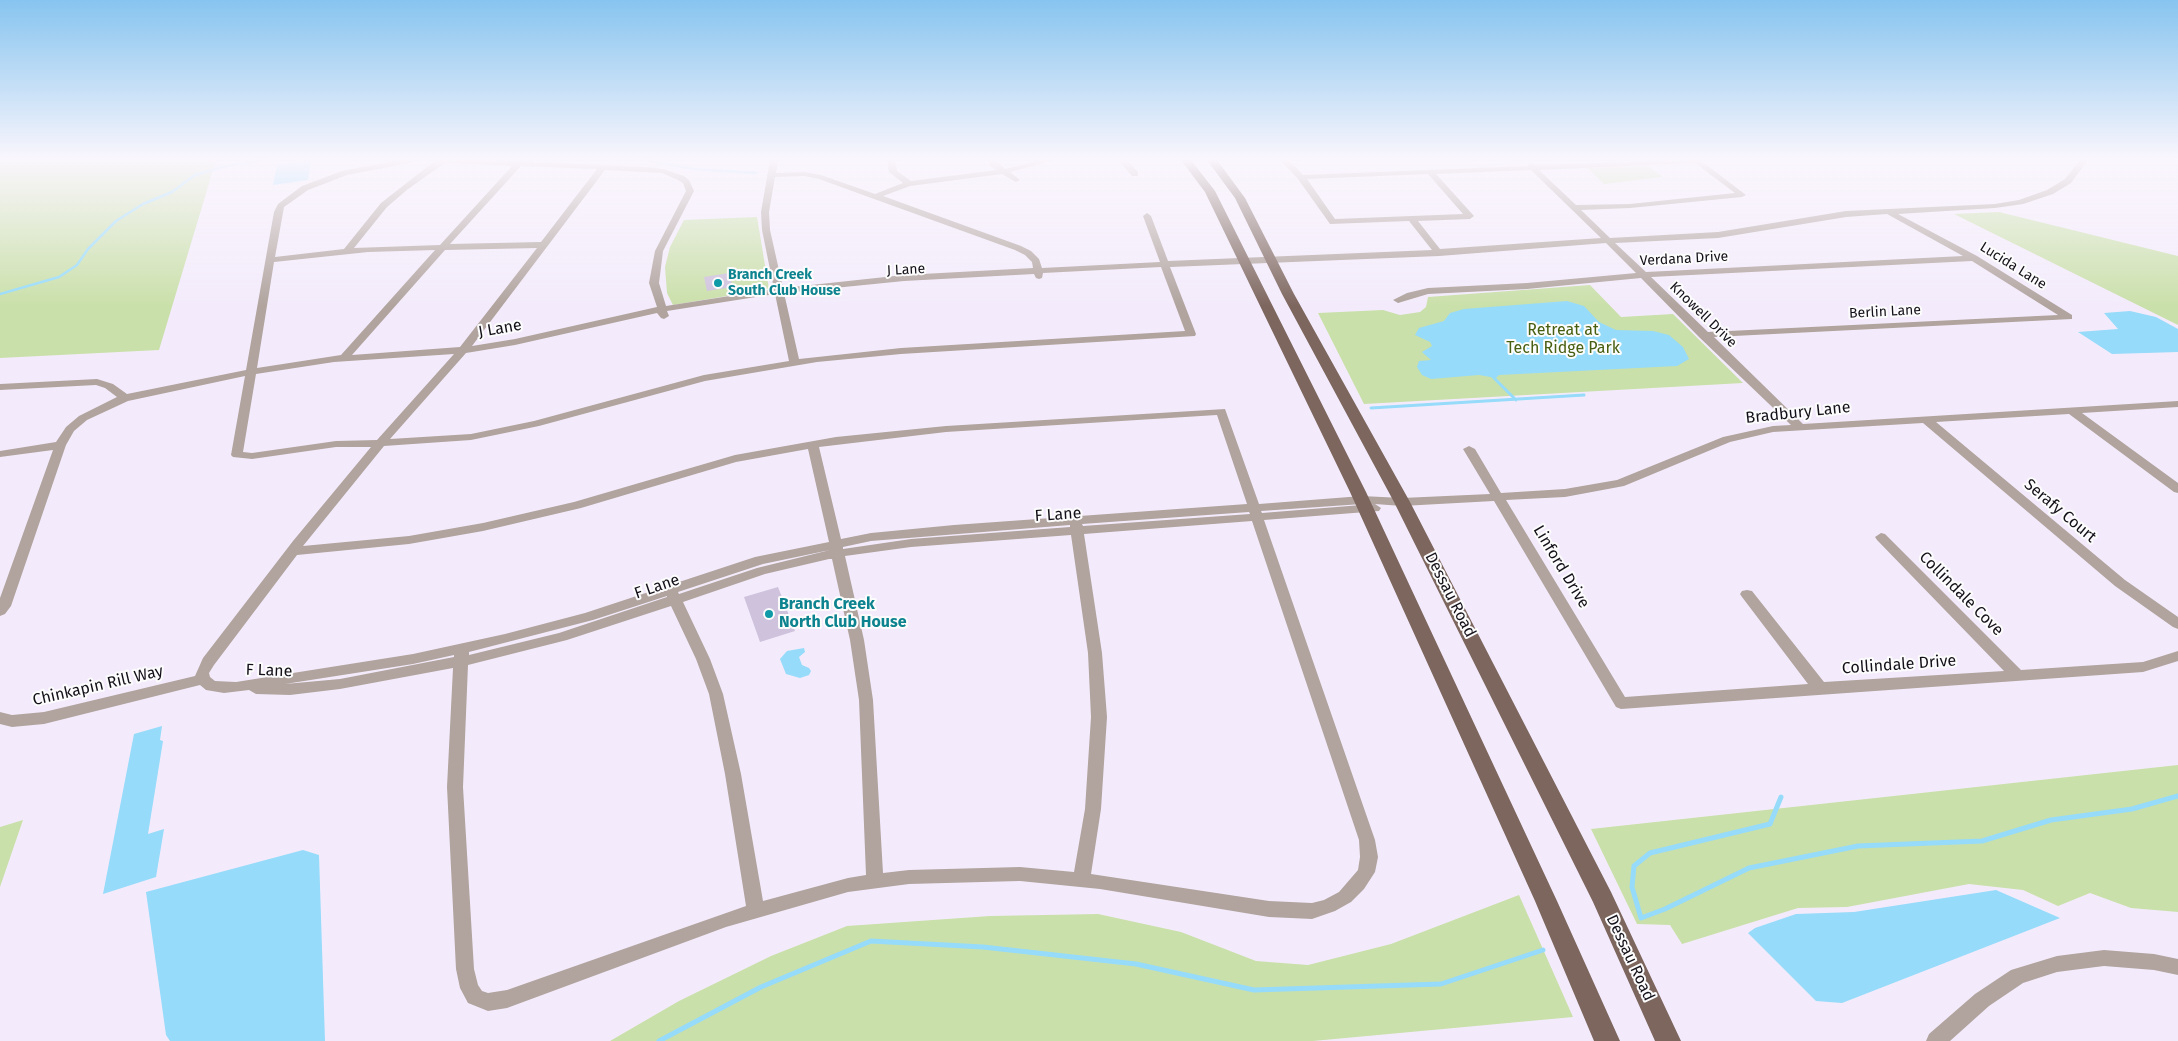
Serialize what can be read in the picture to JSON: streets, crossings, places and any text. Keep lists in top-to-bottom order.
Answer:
{
  "streets": {
    "main road": ["Dessau Road"],
    "street": [
      "Verdana Drive",
      "Lucida Lane",
      "J Lane",
      "Berlin Lane",
      "Knowell Drive",
      "Bradbury Lane",
      "Serafy Court",
      "F Lane",
      "Linford Drive",
      "Collindale Cove",
      "Collindale Drive",
      "Chinkapin Rill Way"
    ]
  },
  "crossings": [
    ["Verdana Drive", "Lucida Lane"],
    ["Verdana Drive", "Knowell Drive"],
    ["Lucida Lane", "J Lane"],
    ["Lucida Lane", "Berlin Lane"],
    ["J Lane", "Knowell Drive"],
    ["J Lane", "Dessau Road"],
    ["Berlin Lane", "Knowell Drive"],
    ["Knowell Drive", "Bradbury Lane"],
    ["Bradbury Lane", "Serafy Court"],
    ["Bradbury Lane", "F Lane"],
    ["Bradbury Lane", "Linford Drive"],
    ["Bradbury Lane", "Dessau Road"],
    ["F Lane", "Chinkapin Rill Way"],
    ["Linford Drive", "Collindale Drive"],
    ["Collindale Cove", "Collindale Drive"]
  ],
  "parks": ["Retreat at Tech Ridge Park"],
  "places": ["Branch Creek South Club House", "Branch Creek North Club House"]
}
